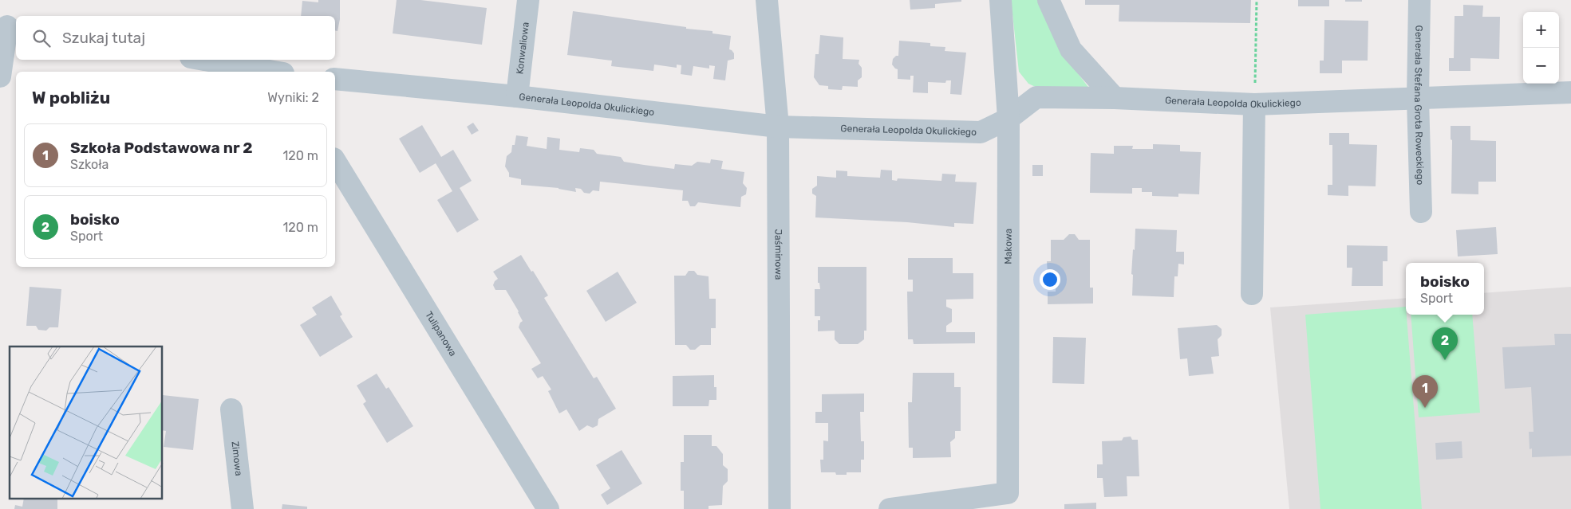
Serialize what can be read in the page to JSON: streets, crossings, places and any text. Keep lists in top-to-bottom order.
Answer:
{
  "streets": {
    "street": [
      "Konwaliowa",
      "Generała Leopolda Okulickiego",
      "Generała Stefana Grota Roweckiego",
      "Makowa",
      "Jaśminowa",
      "Tulipanowa",
      "Zimowa"
    ]
  },
  "crossings": [
    ["Konwaliowa", "Generała Leopolda Okulickiego"],
    ["Generała Leopolda Okulickiego", "Generała Stefana Grota Roweckiego"],
    ["Generała Leopolda Okulickiego", "Makowa"],
    ["Generała Leopolda Okulickiego", "Jaśminowa"]
  ],
  "page": {
    "map_buttons": ["+", "−"],
    "search": "Szukaj tutaj",
    "heading": ["W pobliżu", "Wyniki: 2"],
    "list": [
      {
        "mark": "1",
        "name": "Szkoła Podstawowa nr 2",
        "note": "Szkoła",
        "value": "120 m"
      },
      {
        "mark": "2",
        "name": "boisko",
        "note": "Sport",
        "value": "120 m"
      }
    ],
    "popup": ["boisko", "Sport"],
    "pins": ["2", "1"]
  }
}
